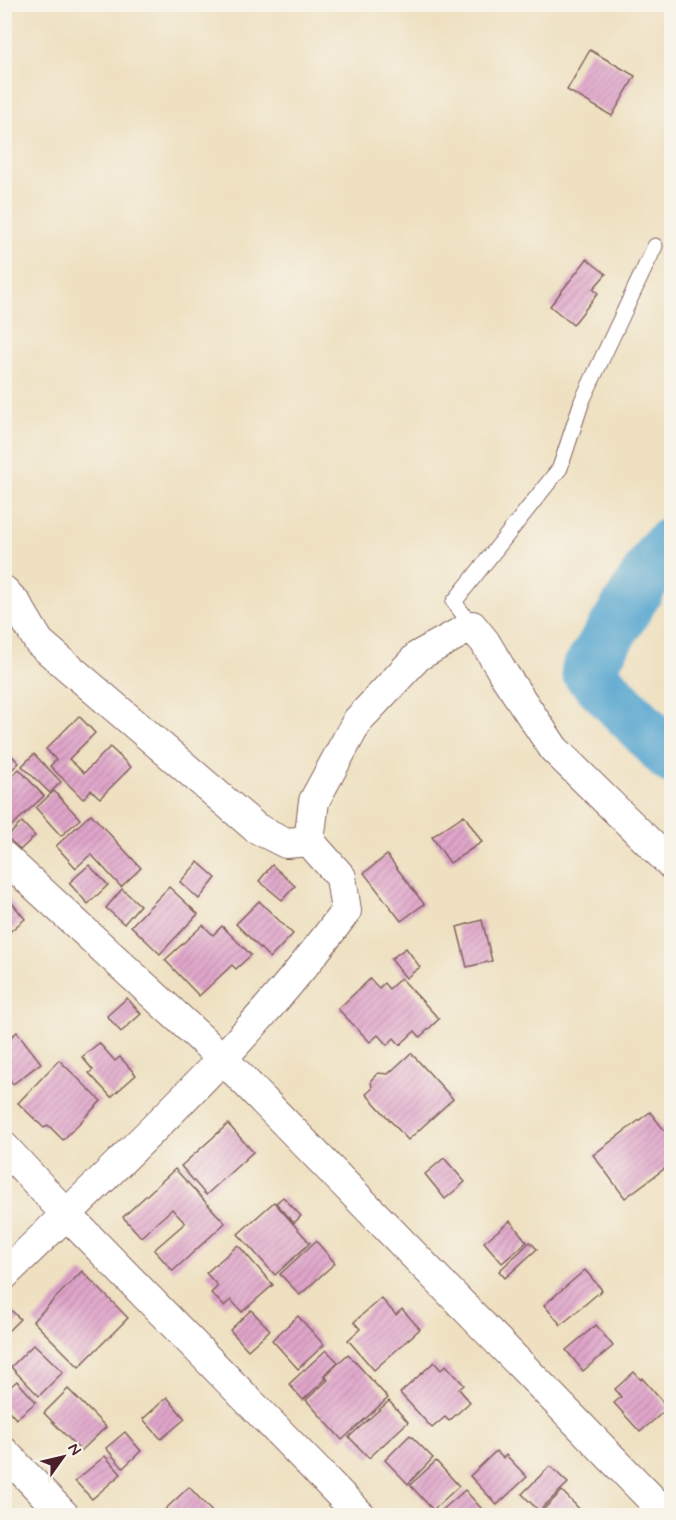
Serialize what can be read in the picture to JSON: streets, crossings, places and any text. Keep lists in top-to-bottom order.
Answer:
{
  "north": "top right"
}
